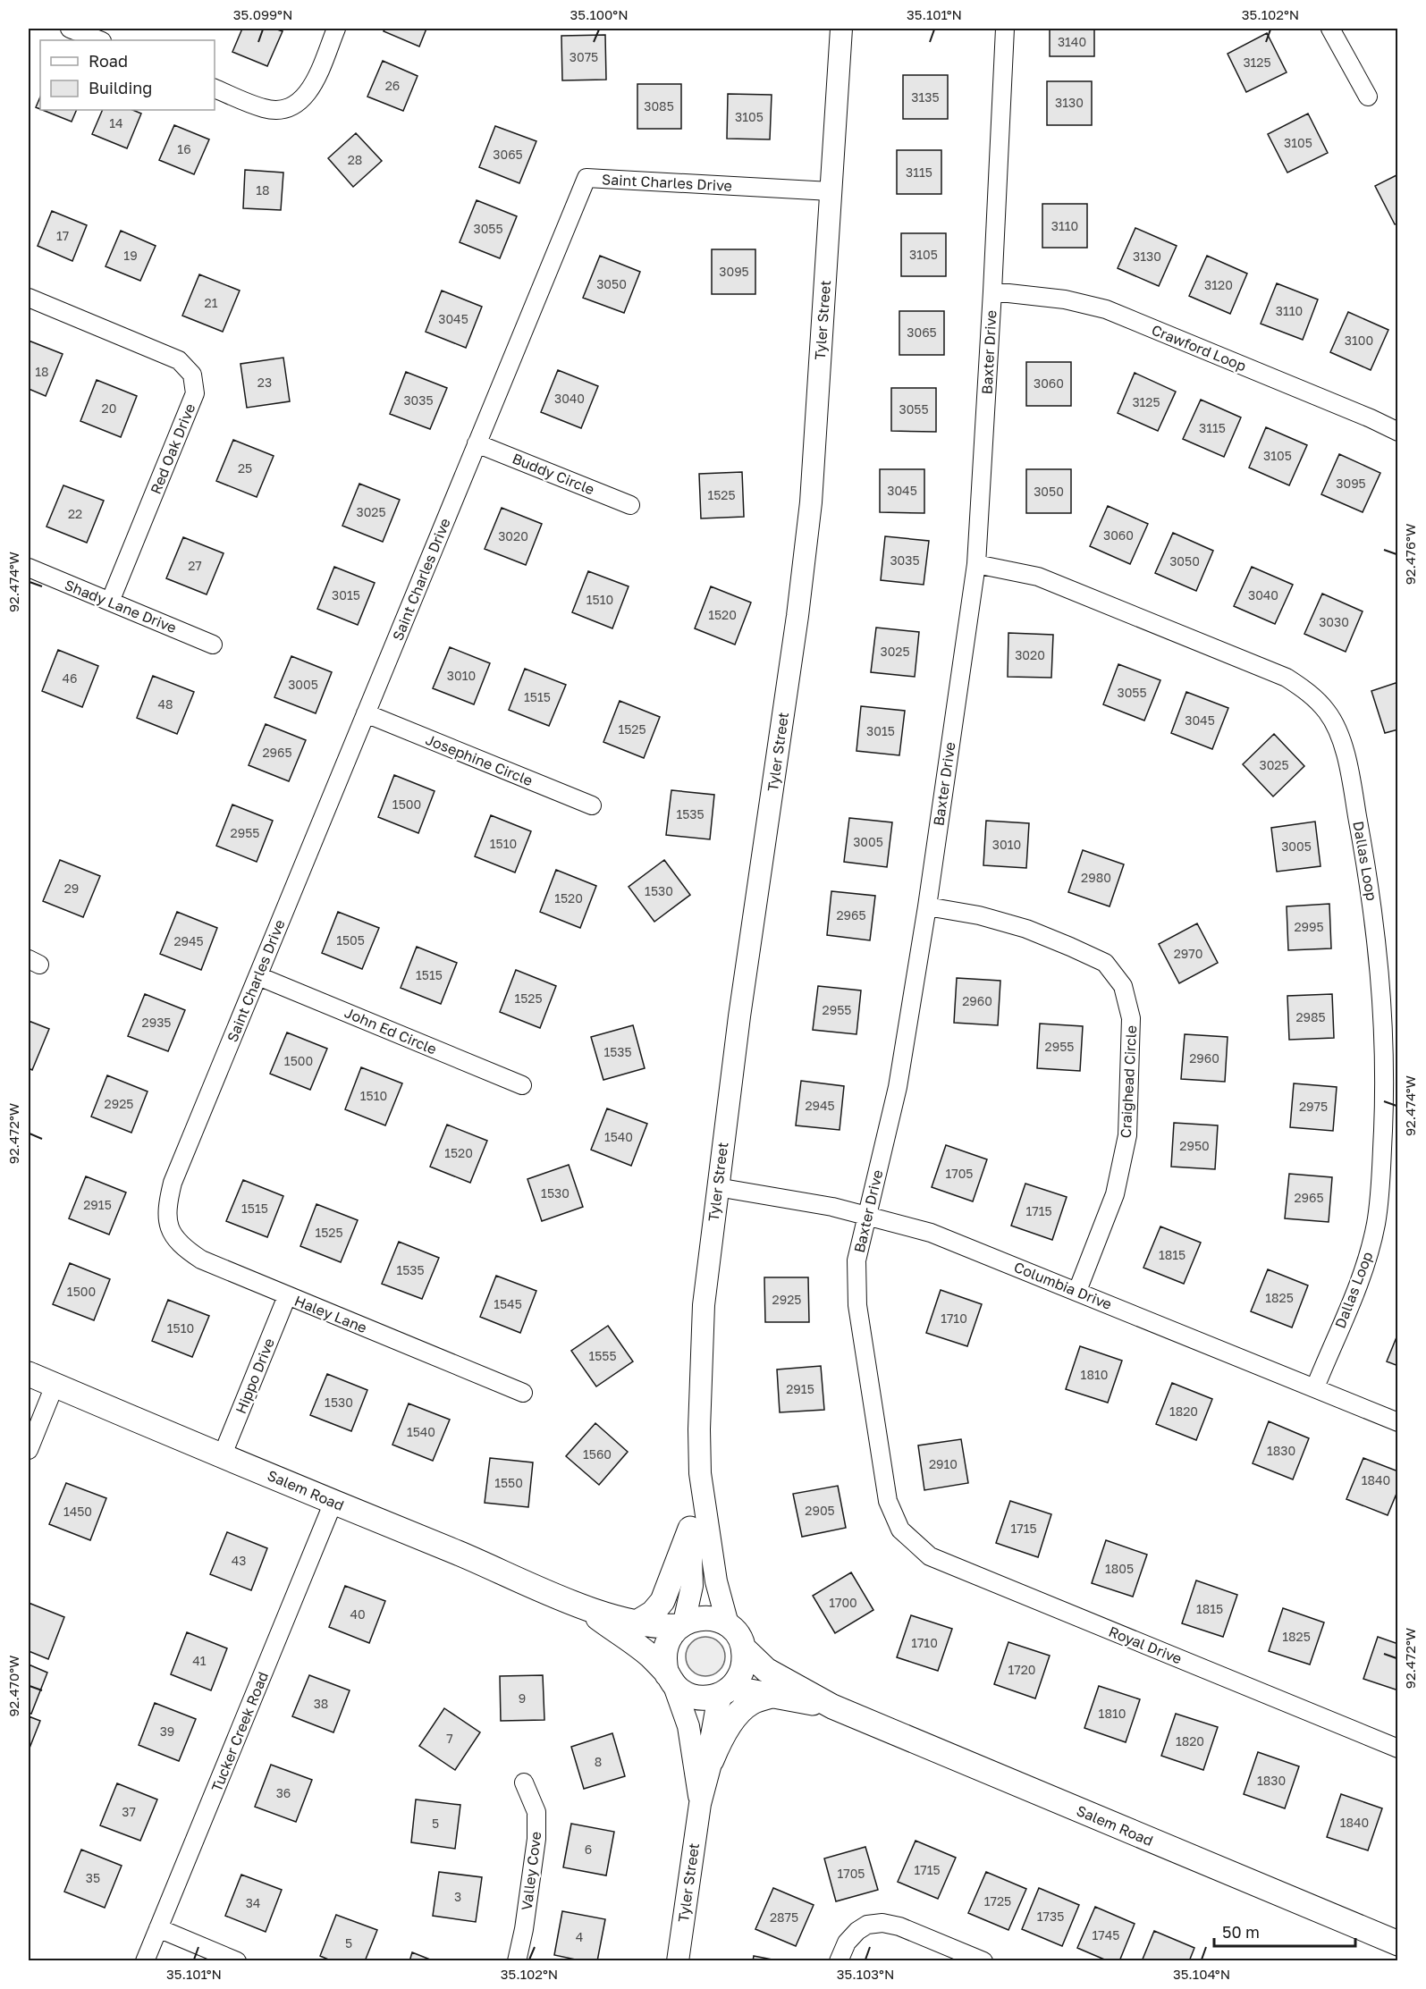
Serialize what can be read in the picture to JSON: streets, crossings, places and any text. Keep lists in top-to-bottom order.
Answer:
{
  "streets": {
    "main road": ["Salem Road"],
    "street": [
      "Saint Charles Drive",
      "Tyler Street",
      "Crawford Loop",
      "Baxter Drive",
      "Red Oak Drive",
      "Buddy Circle",
      "Shady Lane Drive",
      "Josephine Circle",
      "Dallas Loop",
      "John Ed Circle",
      "Craighead Circle",
      "Columbia Drive",
      "Haley Lane",
      "Hippo Drive",
      "Royal Drive",
      "Tucker Creek Road",
      "Valley Cove"
    ]
  },
  "crossings": [
    ["Saint Charles Drive", "Tyler Street"],
    ["Saint Charles Drive", "Buddy Circle"],
    ["Saint Charles Drive", "Josephine Circle"],
    ["Saint Charles Drive", "John Ed Circle"],
    ["Saint Charles Drive", "Haley Lane"],
    ["Tyler Street", "Columbia Drive"],
    ["Tyler Street", "Salem Road"],
    ["Crawford Loop", "Baxter Drive"],
    ["Baxter Drive", "Dallas Loop"],
    ["Baxter Drive", "Craighead Circle"],
    ["Baxter Drive", "Columbia Drive"],
    ["Baxter Drive", "Royal Drive"],
    ["Red Oak Drive", "Shady Lane Drive"],
    ["Dallas Loop", "Columbia Drive"],
    ["Craighead Circle", "Columbia Drive"],
    ["Haley Lane", "Hippo Drive"],
    ["Hippo Drive", "Salem Road"],
    ["Salem Road", "Tucker Creek Road"]
  ],
  "house_numbers": [
    "3140",
    "3075",
    "3125",
    "26",
    "3135",
    "3130",
    "3085",
    "3105",
    "14",
    "3105",
    "16",
    "3065",
    "28",
    "3115",
    "18",
    "3110",
    "3055",
    "17",
    "3105",
    "19",
    "3130",
    "3095",
    "3050",
    "3120",
    "21",
    "3110",
    "3045",
    "3065",
    "3100",
    "18",
    "23",
    "3060",
    "3040",
    "3035",
    "3125",
    "20",
    "3055",
    "3115",
    "3105",
    "25",
    "3095",
    "3045",
    "3050",
    "1525",
    "3025",
    "22",
    "3060",
    "3020",
    "3035",
    "3050",
    "27",
    "3015",
    "3040",
    "1510",
    "1520",
    "3030",
    "3025",
    "3020",
    "3010",
    "46",
    "3005",
    "3055",
    "1515",
    "48",
    "3045",
    "1525",
    "3015",
    "2965",
    "3025",
    "1500",
    "1535",
    "2955",
    "3005",
    "1510",
    "3010",
    "3005",
    "2980",
    "29",
    "1530",
    "1520",
    "2965",
    "2995",
    "1505",
    "2945",
    "2970",
    "1515",
    "1525",
    "2960",
    "2955",
    "2985",
    "2935",
    "2955",
    "1535",
    "2960",
    "1500",
    "1510",
    "2925",
    "2945",
    "2975",
    "1540",
    "2950",
    "1520",
    "1705",
    "1530",
    "2965",
    "2915",
    "1515",
    "1715",
    "1525",
    "1815",
    "1535",
    "1500",
    "1825",
    "2925",
    "1545",
    "1710",
    "1510",
    "1555",
    "1810",
    "2915",
    "1530",
    "1820",
    "1540",
    "1830",
    "1560",
    "2910",
    "1840",
    "1550",
    "2905",
    "1450",
    "1715",
    "43",
    "1805",
    "1700",
    "1815",
    "40",
    "1825",
    "1710",
    "41",
    "1720",
    "9",
    "38",
    "1810",
    "39",
    "7",
    "1820",
    "8",
    "1830",
    "36",
    "37",
    "1840",
    "5",
    "6",
    "1715",
    "1705",
    "35",
    "3",
    "1725",
    "34",
    "1735",
    "2875",
    "1745",
    "4",
    "5"
  ],
  "legend": ["Road", "Building"],
  "scale_bar": "50 m",
  "coordinates": [
    "35.099°N",
    "35.100°N",
    "35.101°N",
    "35.102°N",
    "92.476°W",
    "92.474°W",
    "92.472°W",
    "92.470°W",
    "35.103°N",
    "35.104°N"
  ]
}
